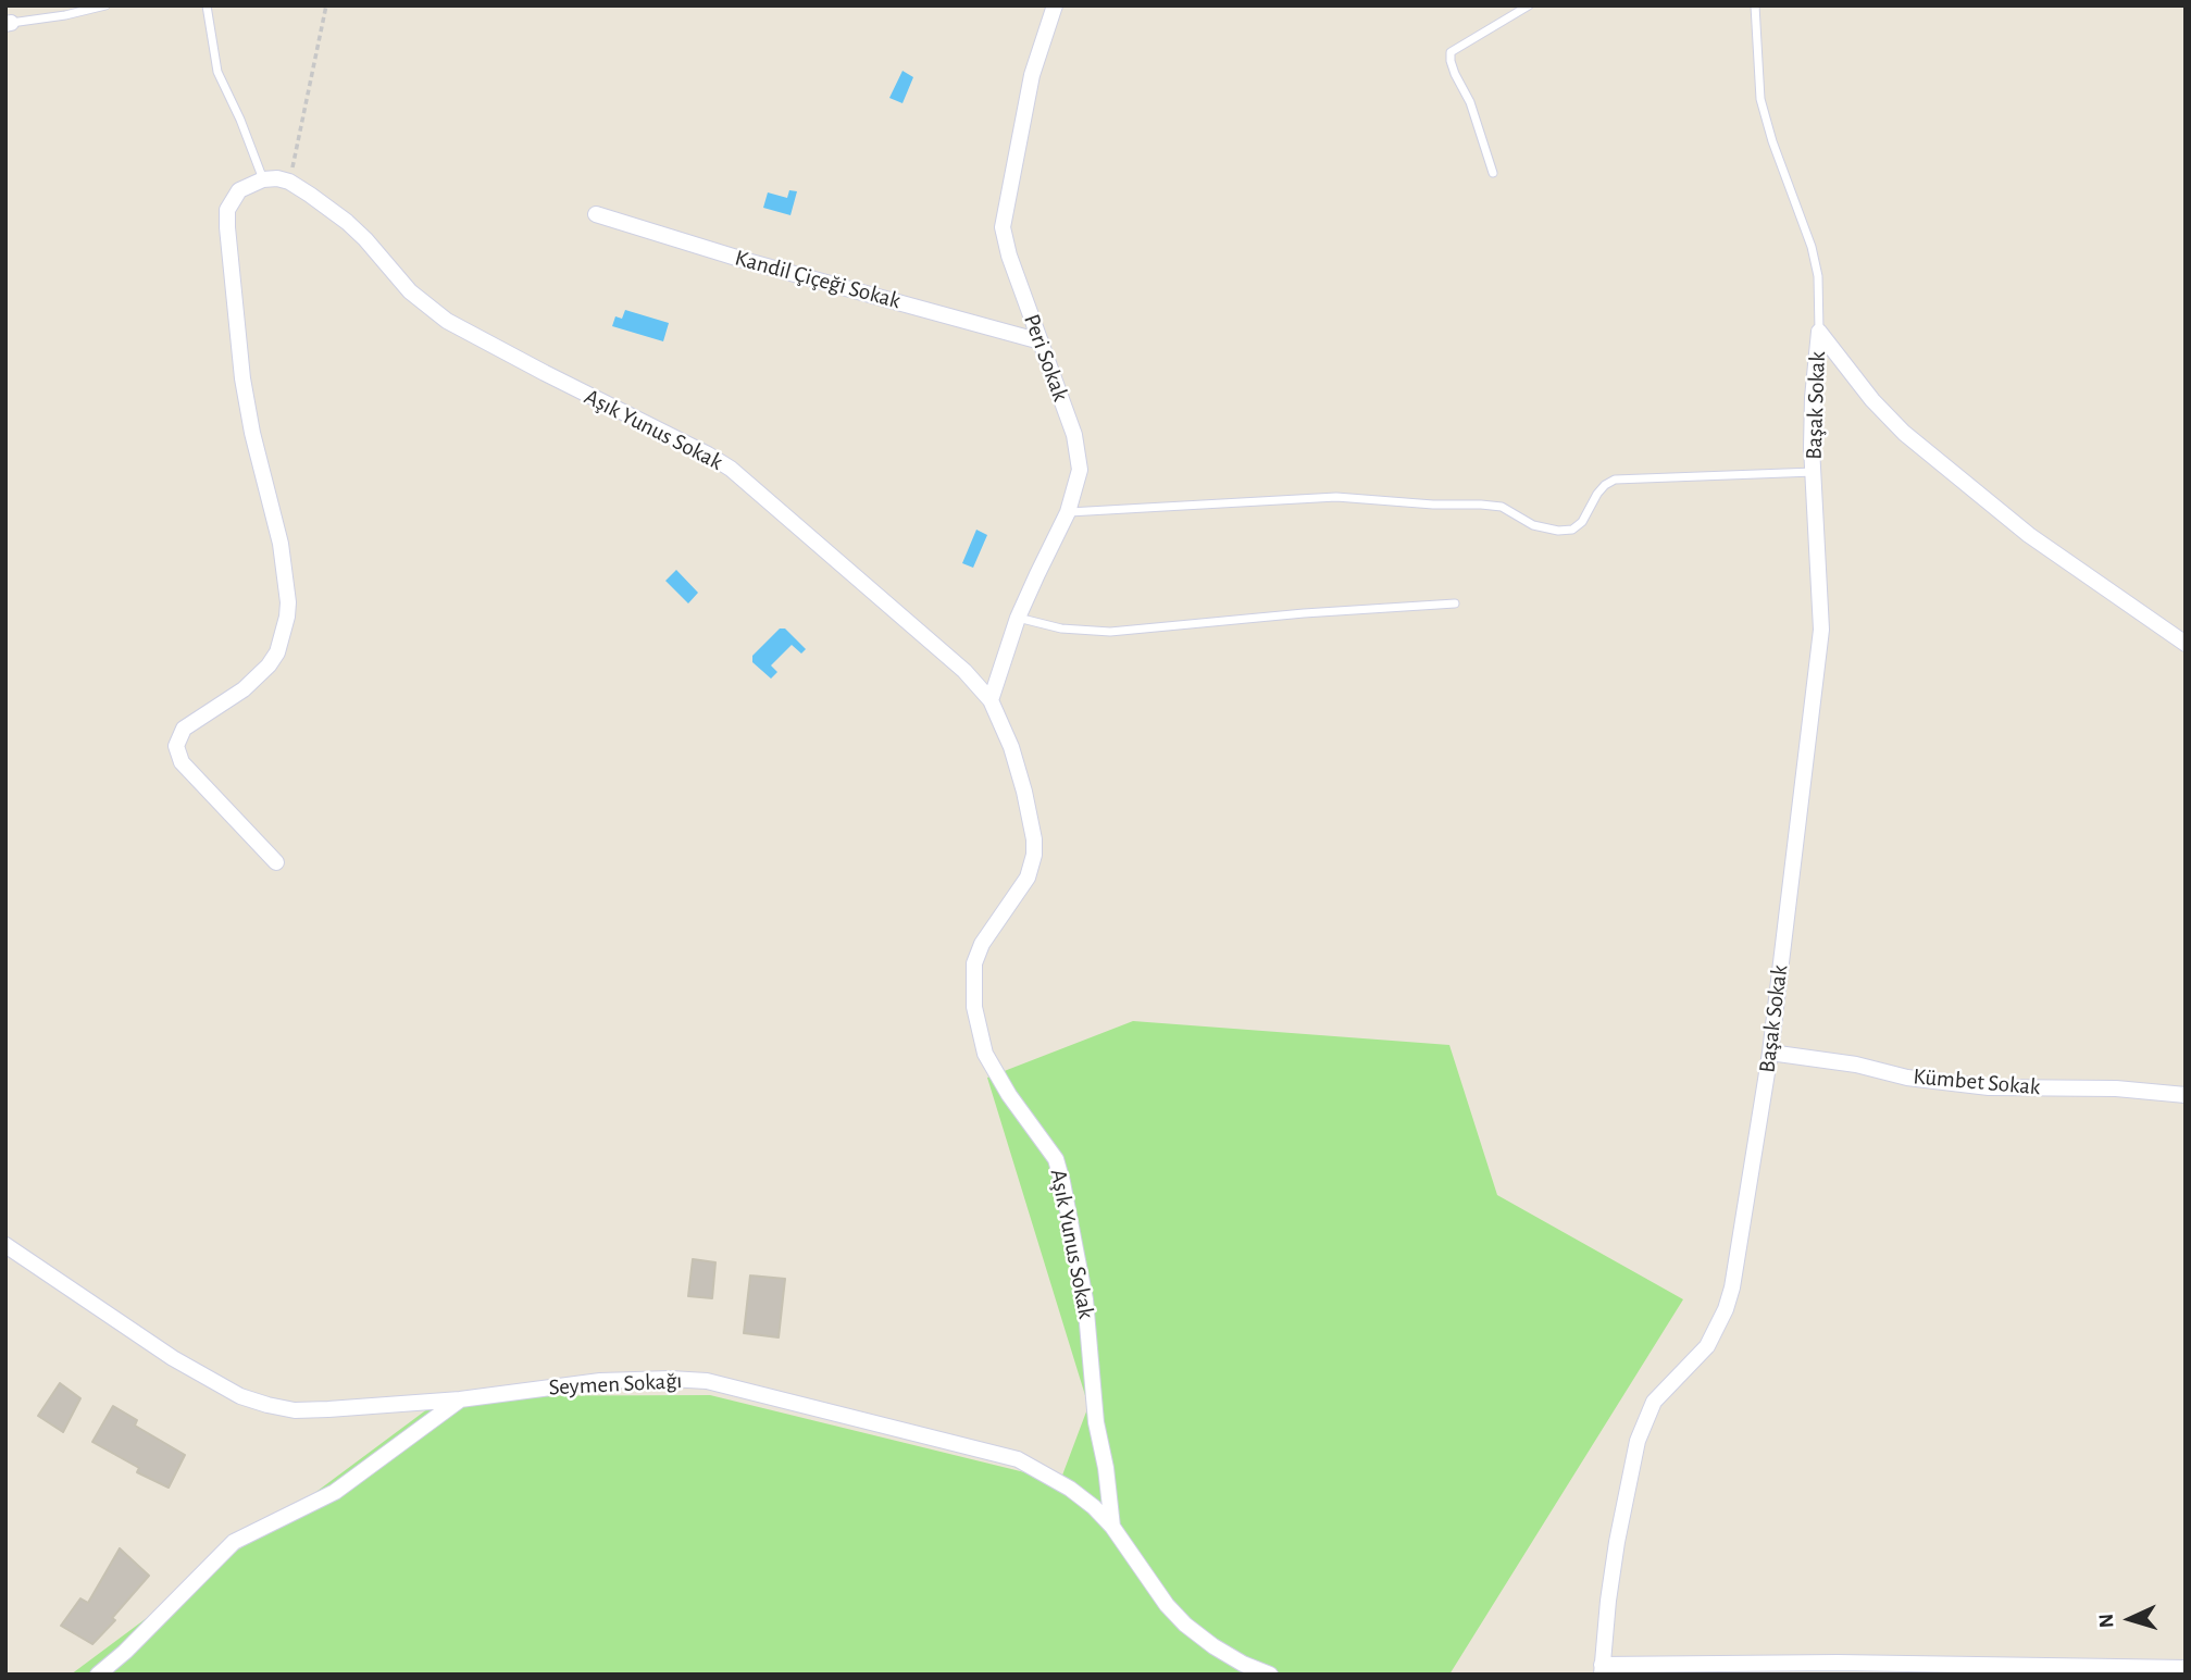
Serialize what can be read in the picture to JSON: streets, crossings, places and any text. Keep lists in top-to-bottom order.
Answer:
{
  "streets": {
    "street": [
      "Kandil Çiçeği Sokak",
      "Peri Sokak",
      "Başak Sokak",
      "Aşık Yunus Sokak",
      "Kümbet Sokak",
      "Seymen Sokağı"
    ]
  },
  "crossings": [
    ["Kandil Çiçeği Sokak", "Peri Sokak"],
    ["Peri Sokak", "Aşık Yunus Sokak"],
    ["Başak Sokak", "Kümbet Sokak"],
    ["Aşık Yunus Sokak", "Seymen Sokağı"]
  ],
  "north": "left"
}
